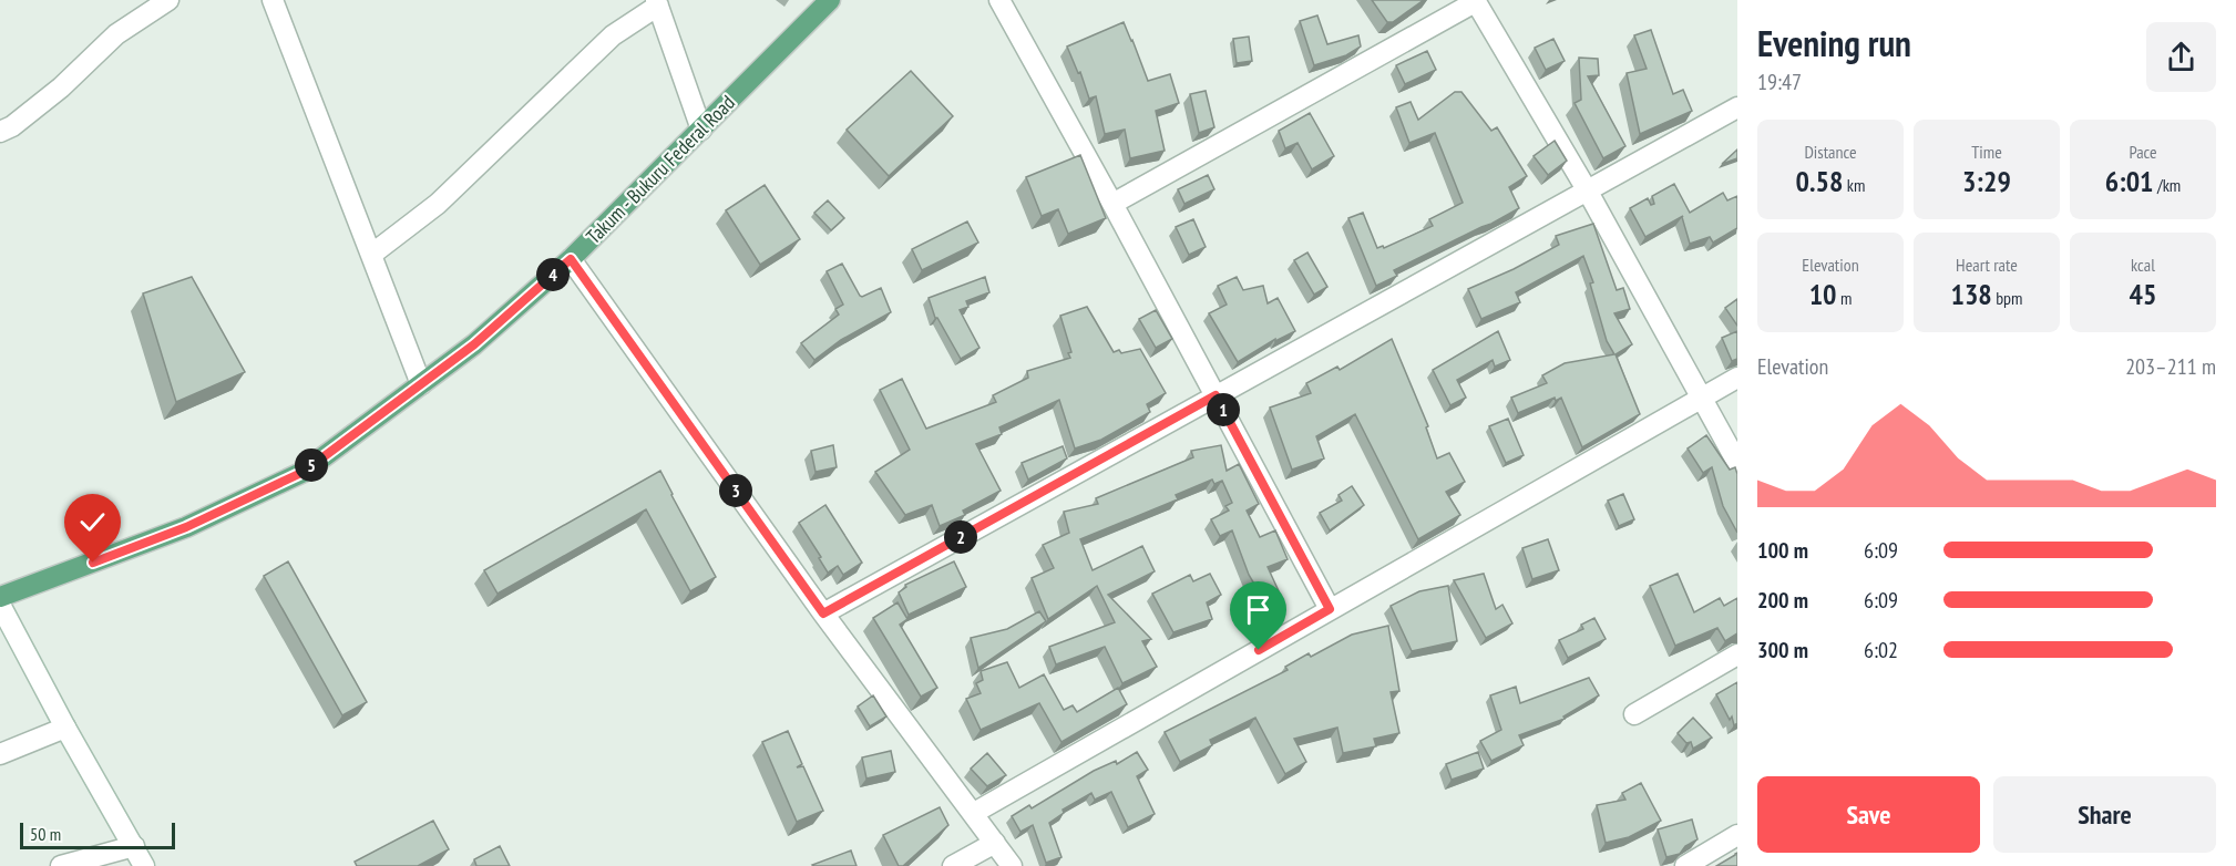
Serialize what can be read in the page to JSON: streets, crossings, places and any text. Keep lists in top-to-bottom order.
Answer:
{
  "streets": {
    "main road": ["Takum - Bukuru Federal Road"]
  },
  "scale_bar": "50 m",
  "page": {
    "heading": ["Evening run", "19:47"],
    "stats": [
      ["Distance", "0.58 km"],
      ["Time", "3:29"],
      ["Pace", "6:01 /km"],
      ["Elevation", "10 m"],
      ["Heart rate", "138 bpm"],
      ["kcal", "45"]
    ],
    "pins": [
      "4",
      "1",
      "5",
      "3",
      "2"
    ],
    "chart": ["Elevation", "203–211 m"],
    "list": [
      {
        "name": "100 m",
        "note": "6:09"
      },
      {
        "name": "200 m",
        "note": "6:09"
      },
      {
        "name": "300 m",
        "note": "6:02"
      }
    ],
    "buttons": ["Save", "Share"],
    "scale": "50 m"
  }
}
